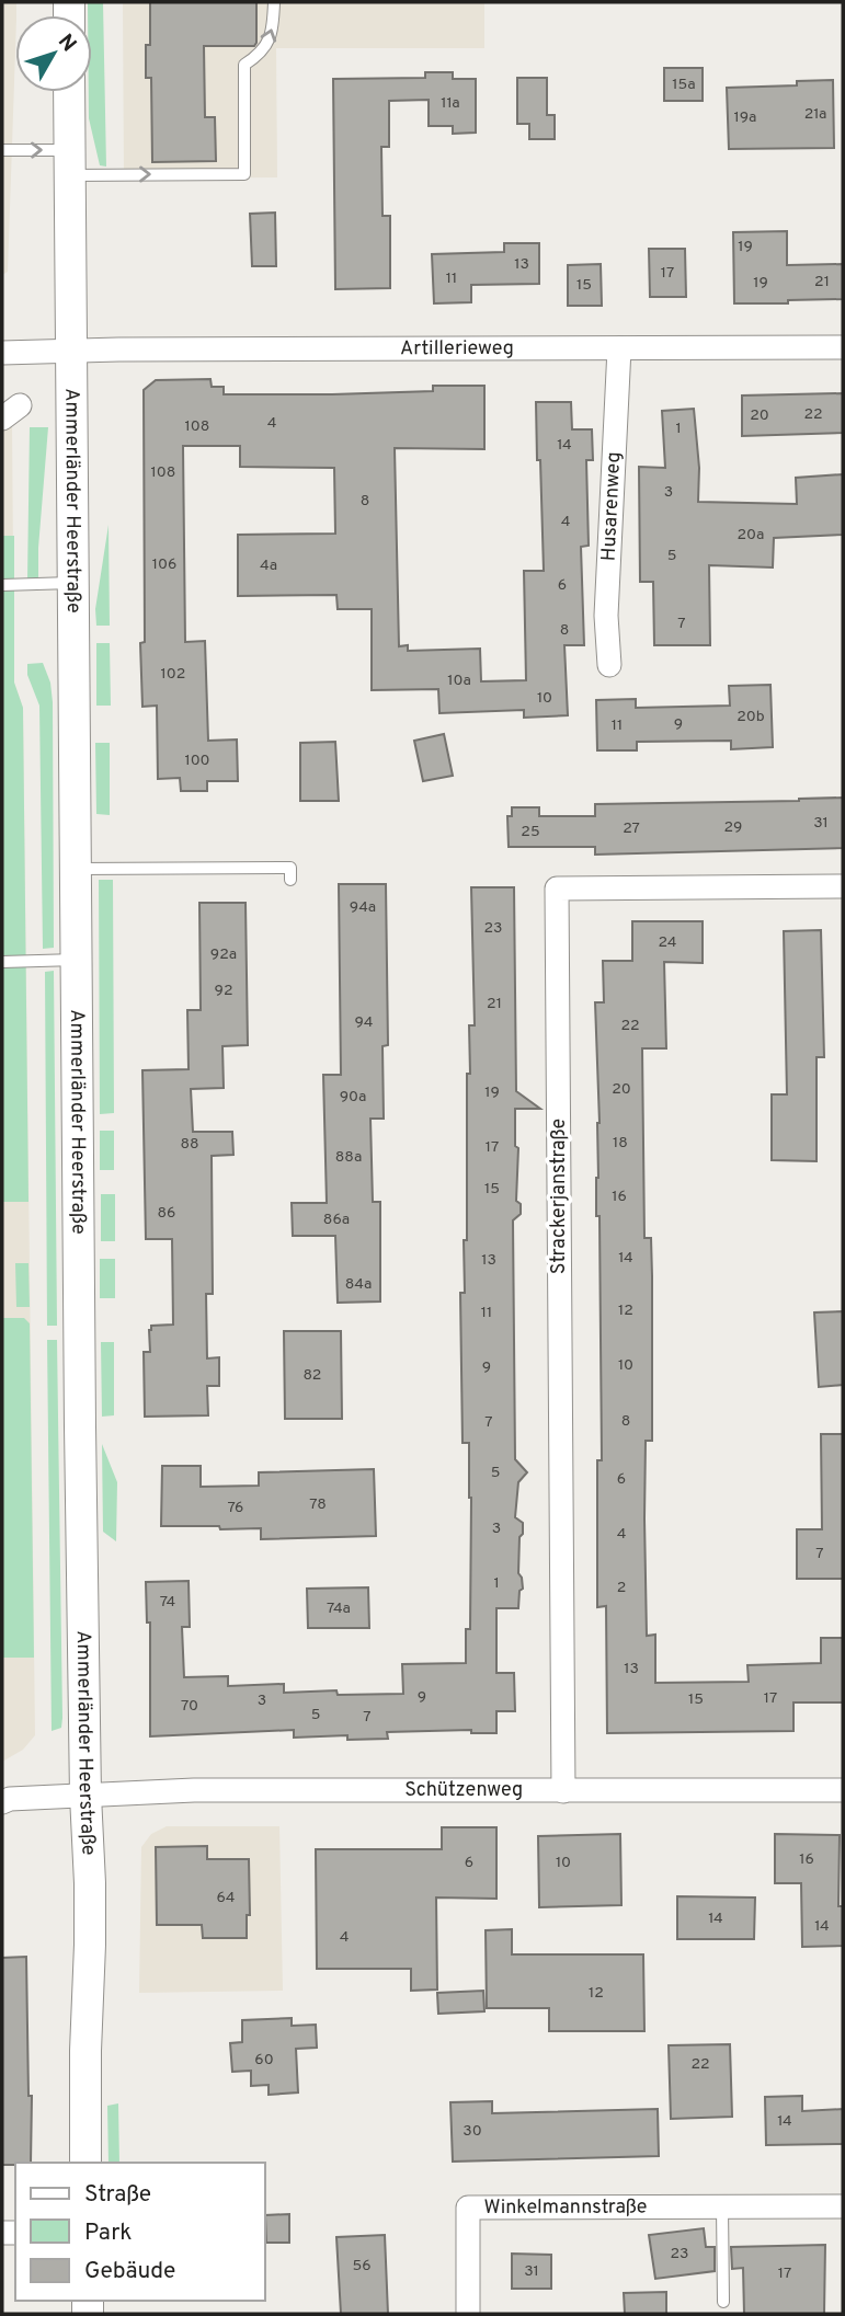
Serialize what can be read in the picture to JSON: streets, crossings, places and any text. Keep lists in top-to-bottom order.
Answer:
{
  "streets": {
    "street": [
      "Artillerieweg",
      "Ammerländer Heerstraße",
      "Husarenweg",
      "Strackerjanstraße",
      "Schützenweg",
      "Winkelmannstraße"
    ]
  },
  "crossings": [
    ["Artillerieweg", "Ammerländer Heerstraße"],
    ["Artillerieweg", "Husarenweg"],
    ["Ammerländer Heerstraße", "Schützenweg"],
    ["Strackerjanstraße", "Schützenweg"]
  ],
  "house_numbers": [
    "15a",
    "11a",
    "21a",
    "19a",
    "19",
    "13",
    "17",
    "11",
    "21",
    "19",
    "15",
    "22",
    "20",
    "4",
    "108",
    "1",
    "14",
    "108",
    "3",
    "8",
    "4",
    "20a",
    "5",
    "106",
    "4a",
    "6",
    "7",
    "8",
    "102",
    "10a",
    "10",
    "20b",
    "9",
    "11",
    "100",
    "31",
    "29",
    "27",
    "25",
    "94a",
    "23",
    "24",
    "92a",
    "92",
    "21",
    "94",
    "22",
    "20",
    "19",
    "90a",
    "18",
    "88",
    "17",
    "88a",
    "15",
    "16",
    "86",
    "86a",
    "14",
    "13",
    "84a",
    "12",
    "11",
    "10",
    "9",
    "82",
    "8",
    "7",
    "5",
    "6",
    "78",
    "76",
    "3",
    "4",
    "7",
    "1",
    "2",
    "74",
    "74a",
    "13",
    "9",
    "17",
    "15",
    "3",
    "70",
    "5",
    "7",
    "16",
    "6",
    "10",
    "64",
    "14",
    "14",
    "4",
    "12",
    "60",
    "22",
    "14",
    "30",
    "23",
    "56",
    "31",
    "17"
  ],
  "legend": ["Straße", "Park", "Gebäude"],
  "north": "top right"
}
